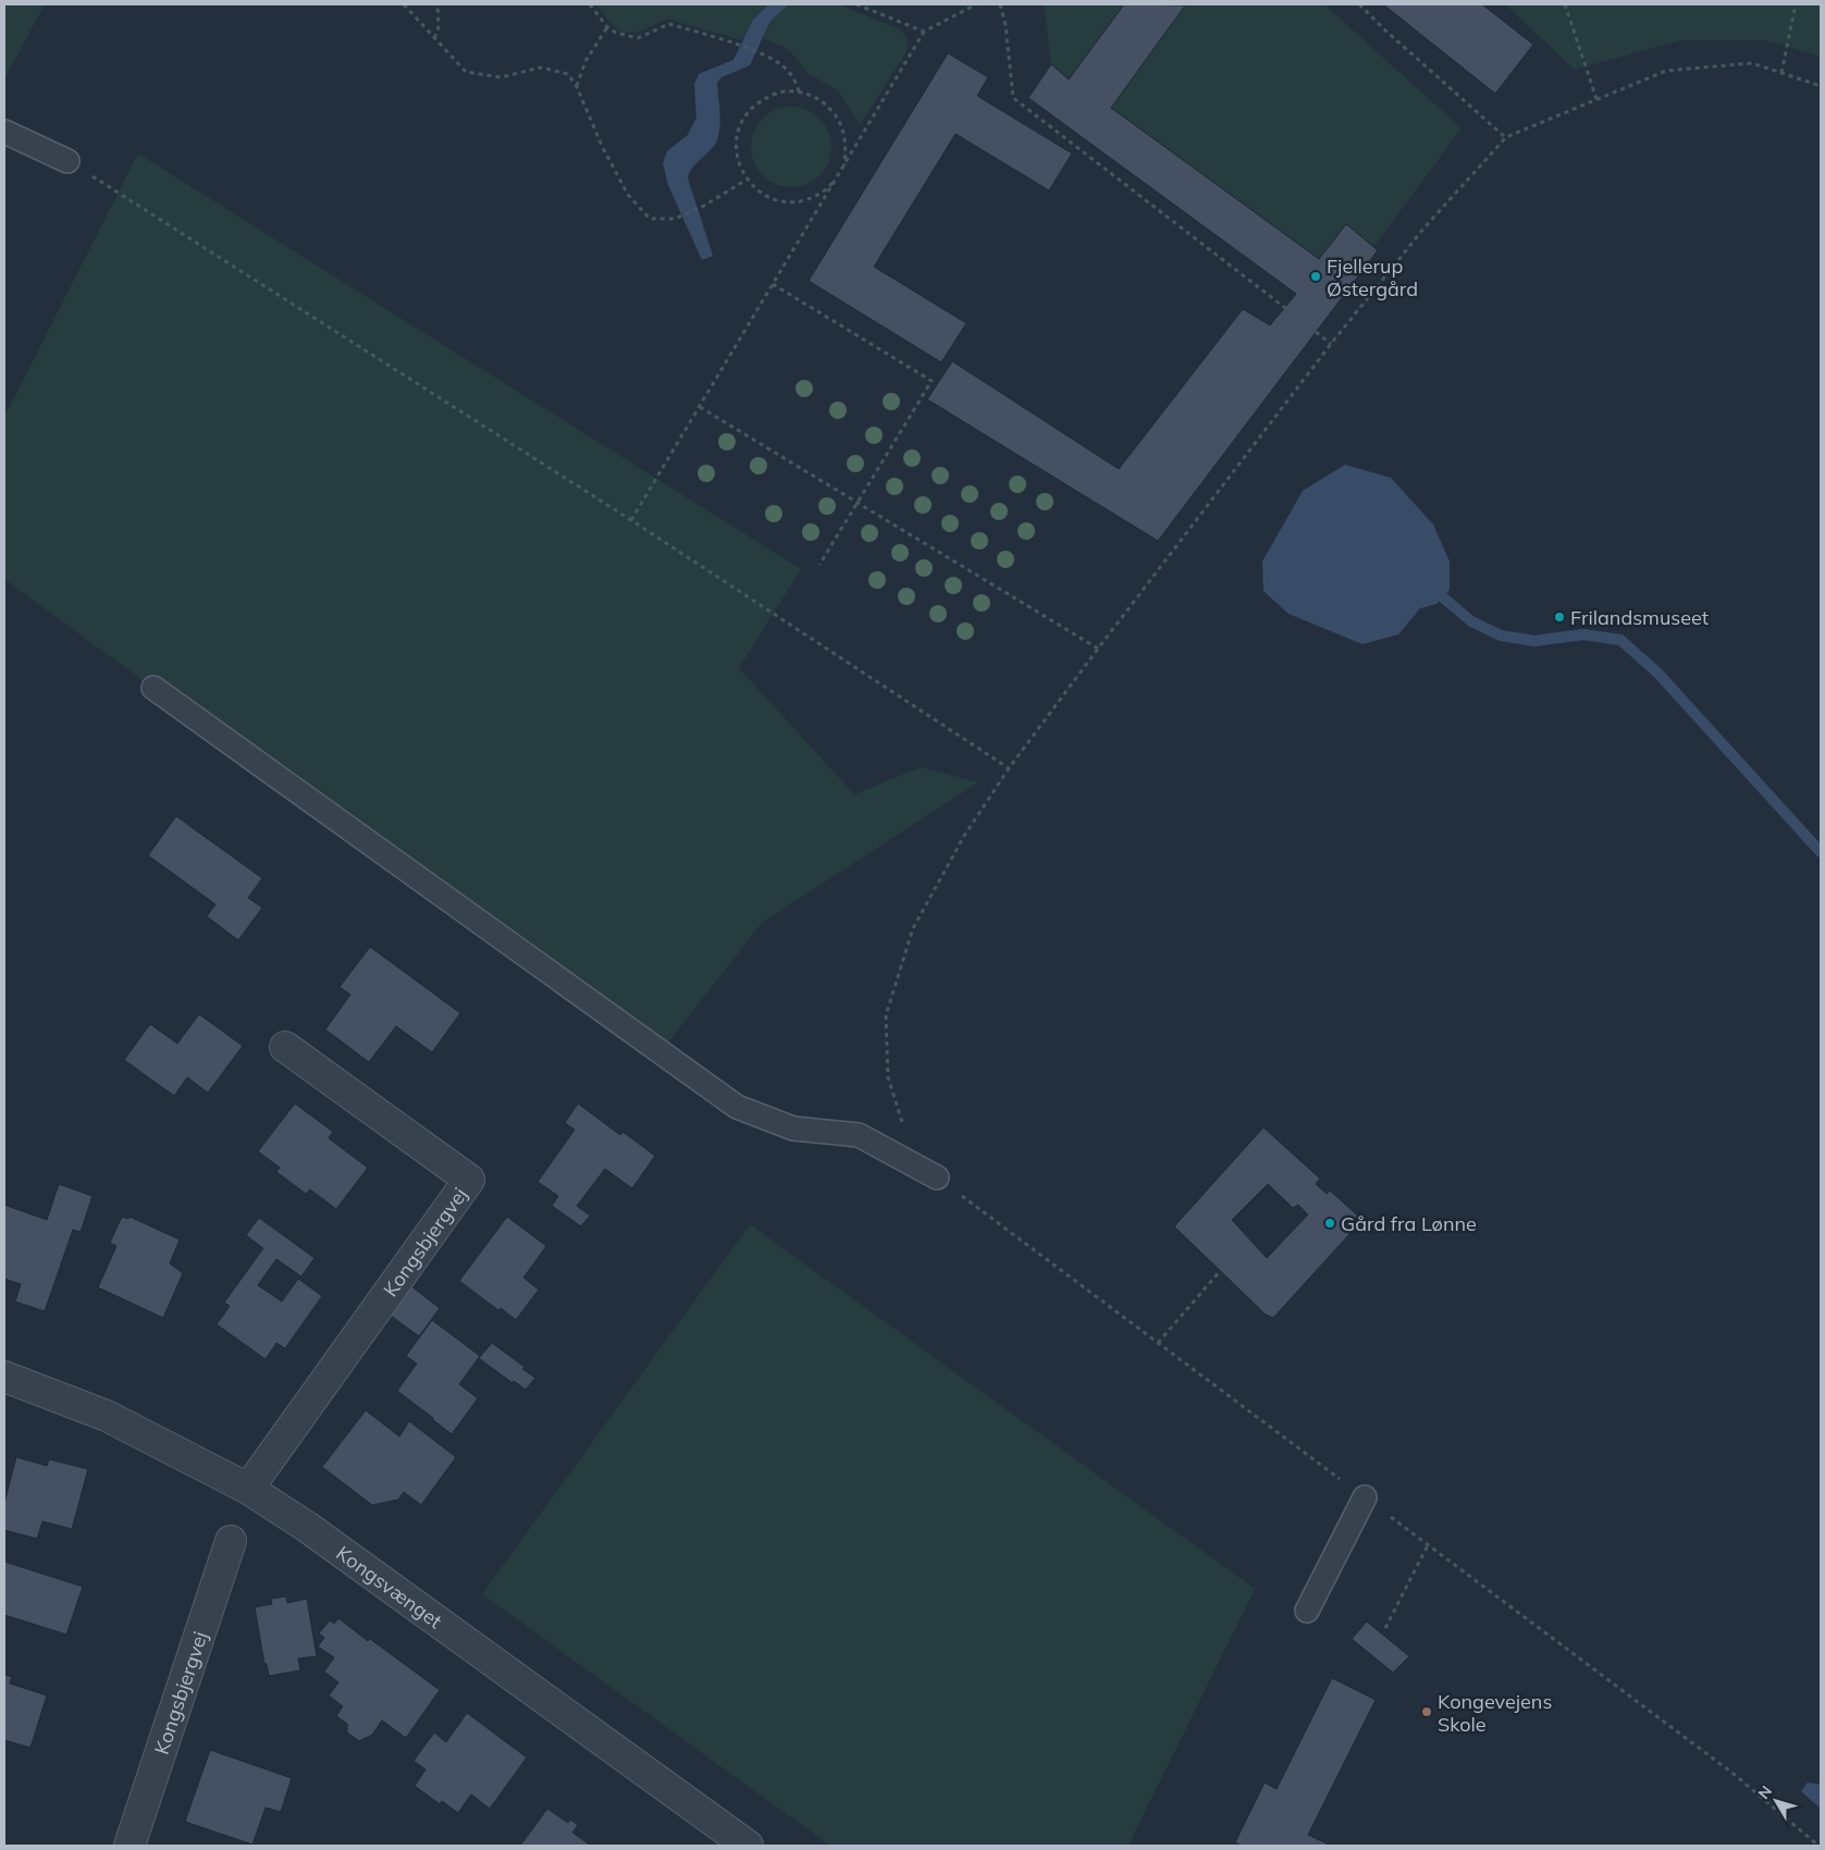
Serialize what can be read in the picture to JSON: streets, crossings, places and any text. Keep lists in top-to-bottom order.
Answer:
{
  "streets": {
    "street": ["Kongsbjergvej", "Kongsvænget"]
  },
  "crossings": [
    ["Kongsbjergvej", "Kongsvænget"]
  ],
  "places": [
    "Fjellerup Østergård",
    "Frilandsmuseet",
    "Gård fra Lønne",
    "Kongevejens Skole"
  ],
  "north": "top left"
}
